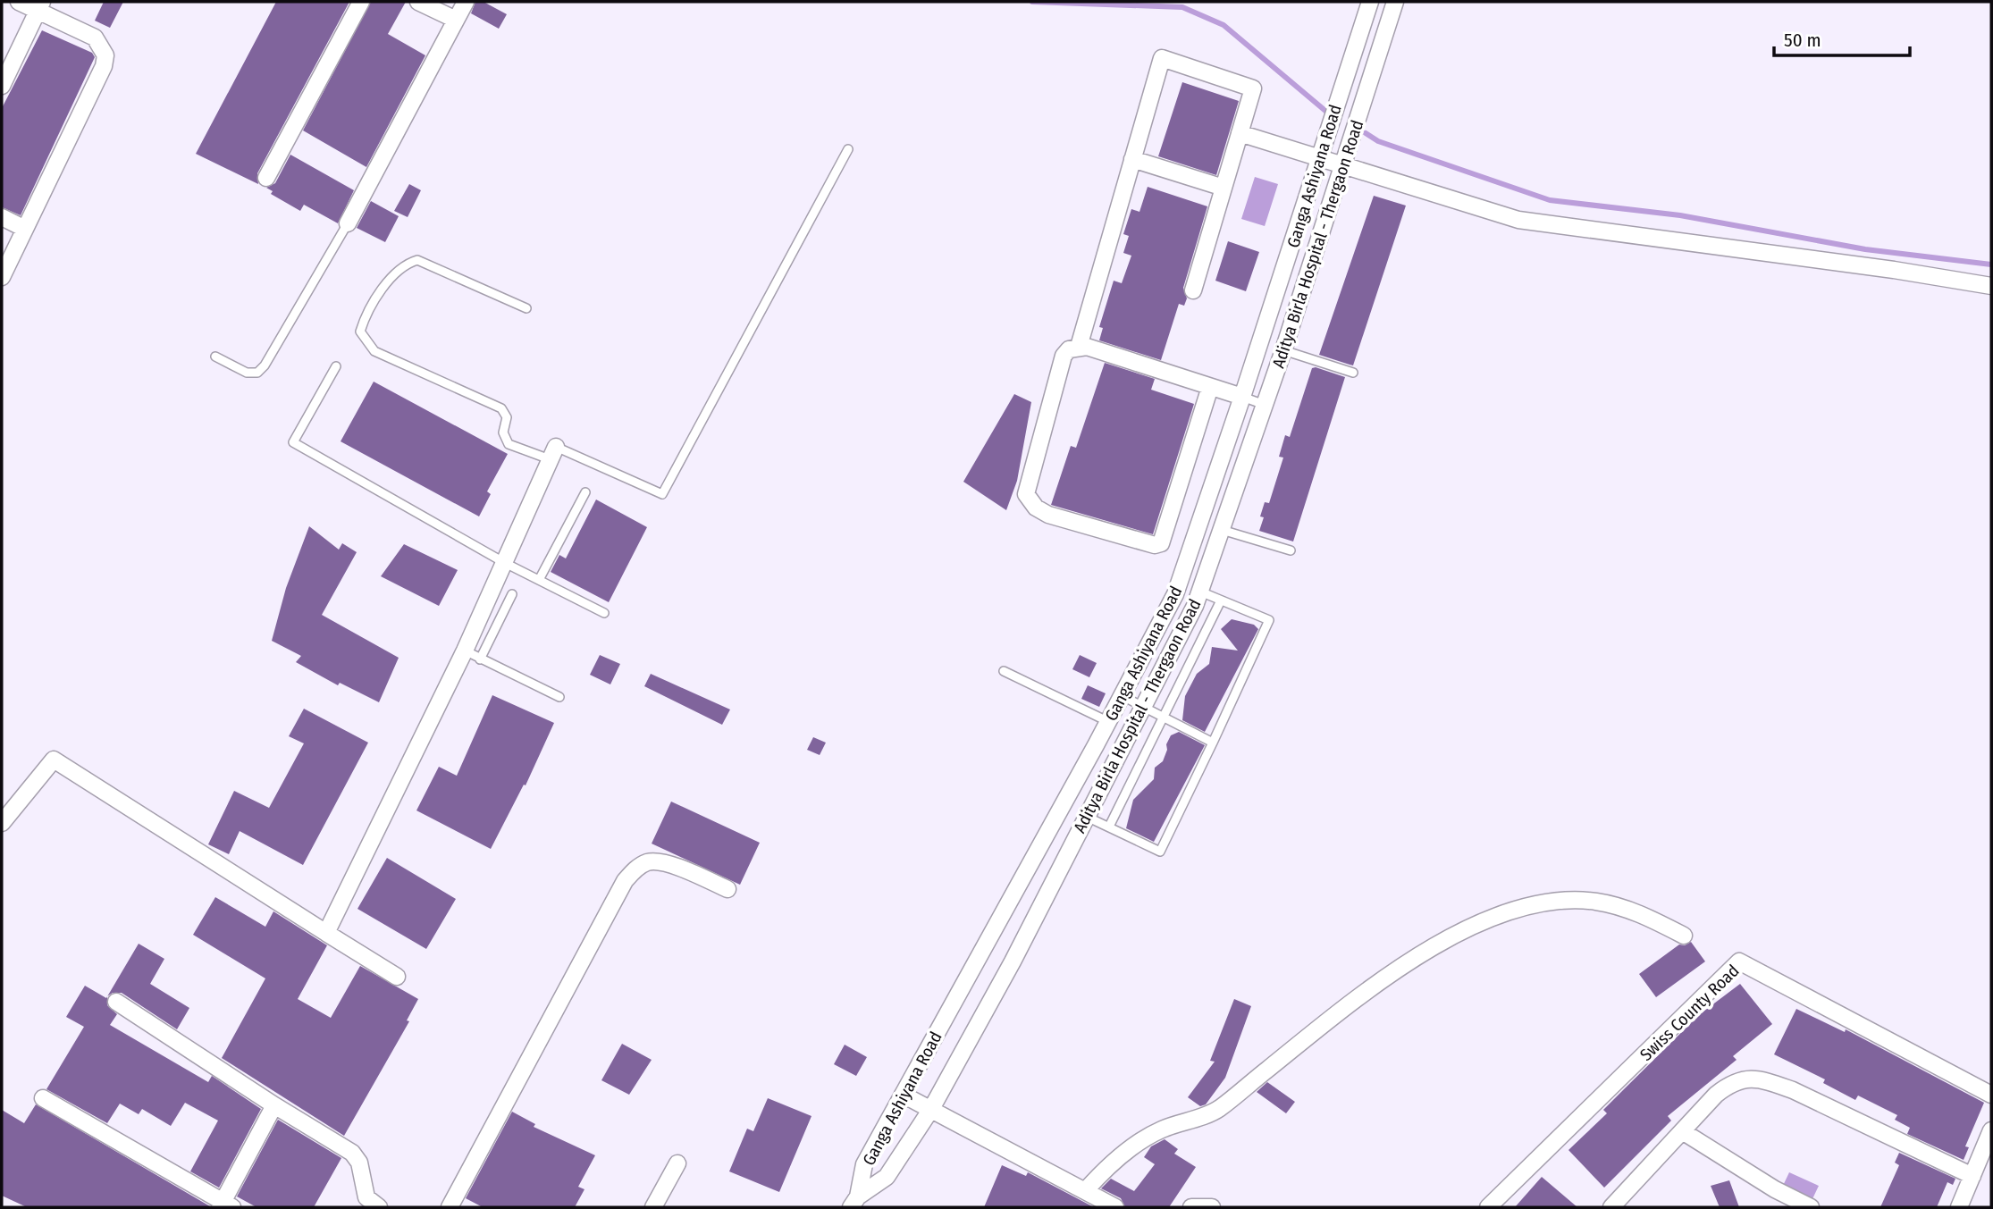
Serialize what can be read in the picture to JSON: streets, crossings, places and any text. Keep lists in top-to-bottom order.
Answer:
{
  "streets": {
    "street": ["Ganga Ashiyana Road", "Aditya Birla Hospital - Thergaon Road", "Swiss County Road"]
  },
  "crossings": [
    ["Ganga Ashiyana Road", "Aditya Birla Hospital - Thergaon Road"]
  ],
  "scale_bar": "50 m"
}
